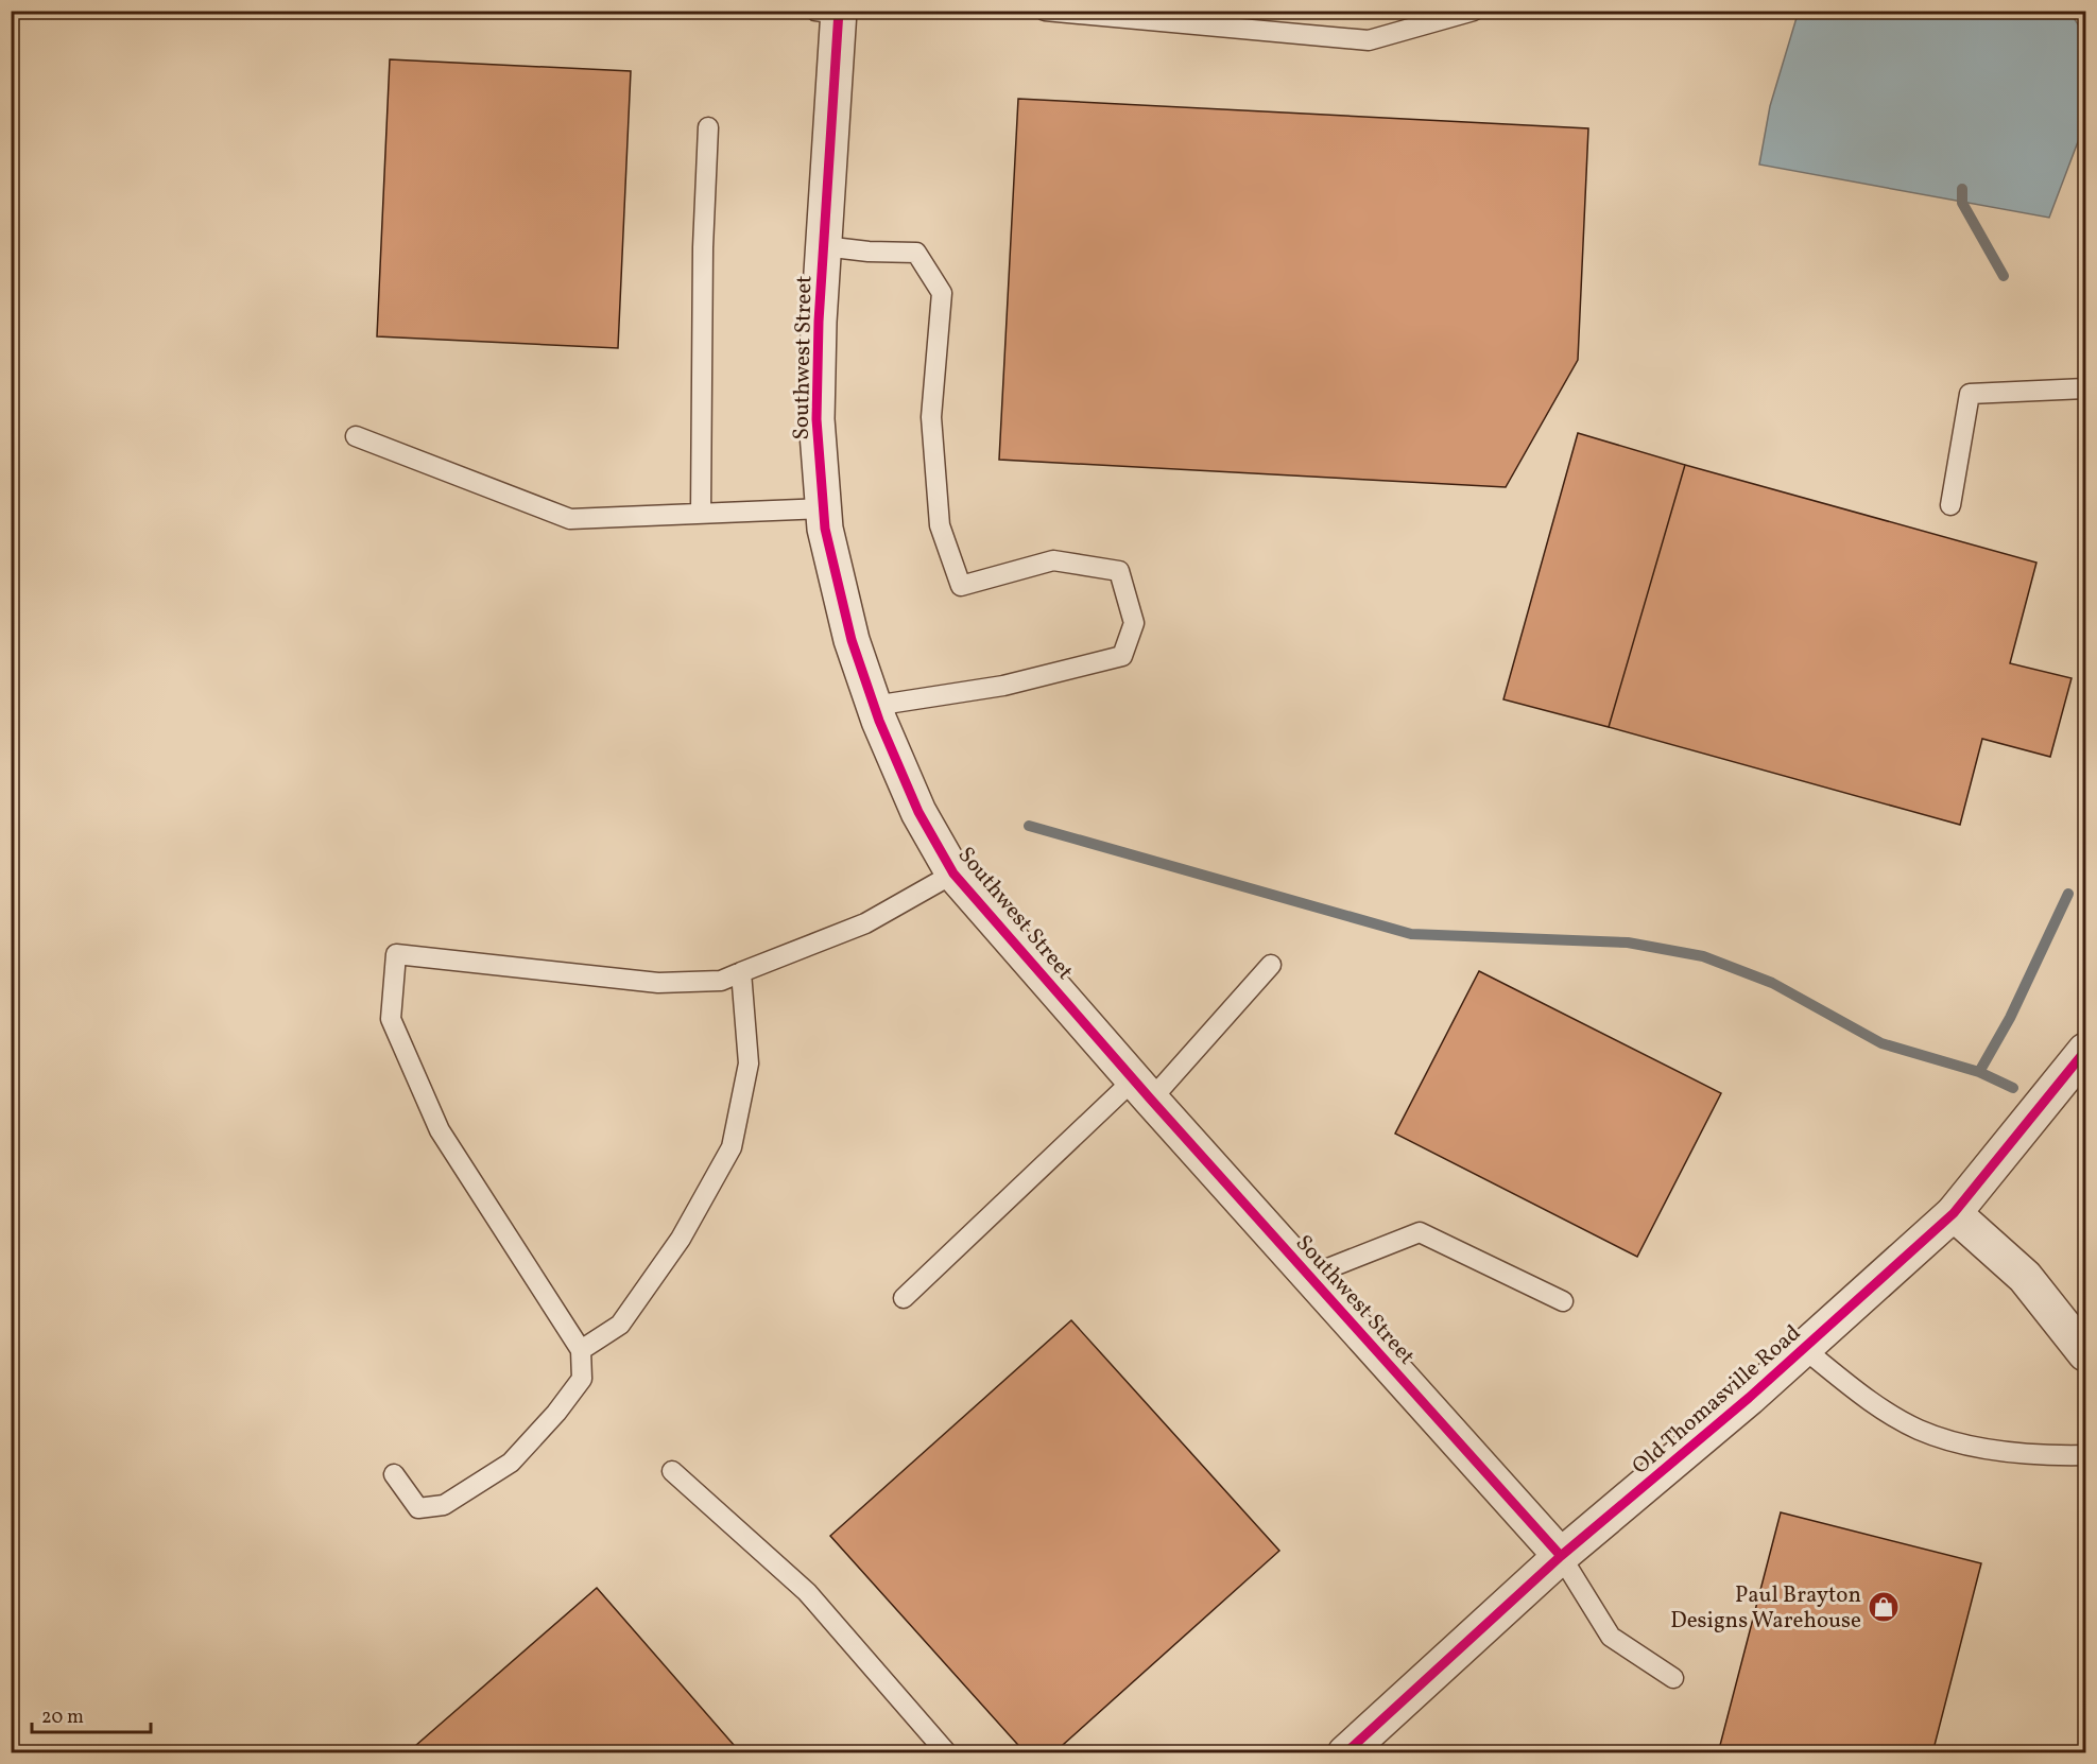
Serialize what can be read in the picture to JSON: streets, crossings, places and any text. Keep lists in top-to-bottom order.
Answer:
{
  "streets": {
    "street": ["Southwest Street", "Old Thomasville Road"]
  },
  "crossings": [
    ["Southwest Street", "Old Thomasville Road"]
  ],
  "places": {
    "shop": ["Paul Brayton Designs Warehouse"]
  },
  "scale_bar": "20 m"
}
